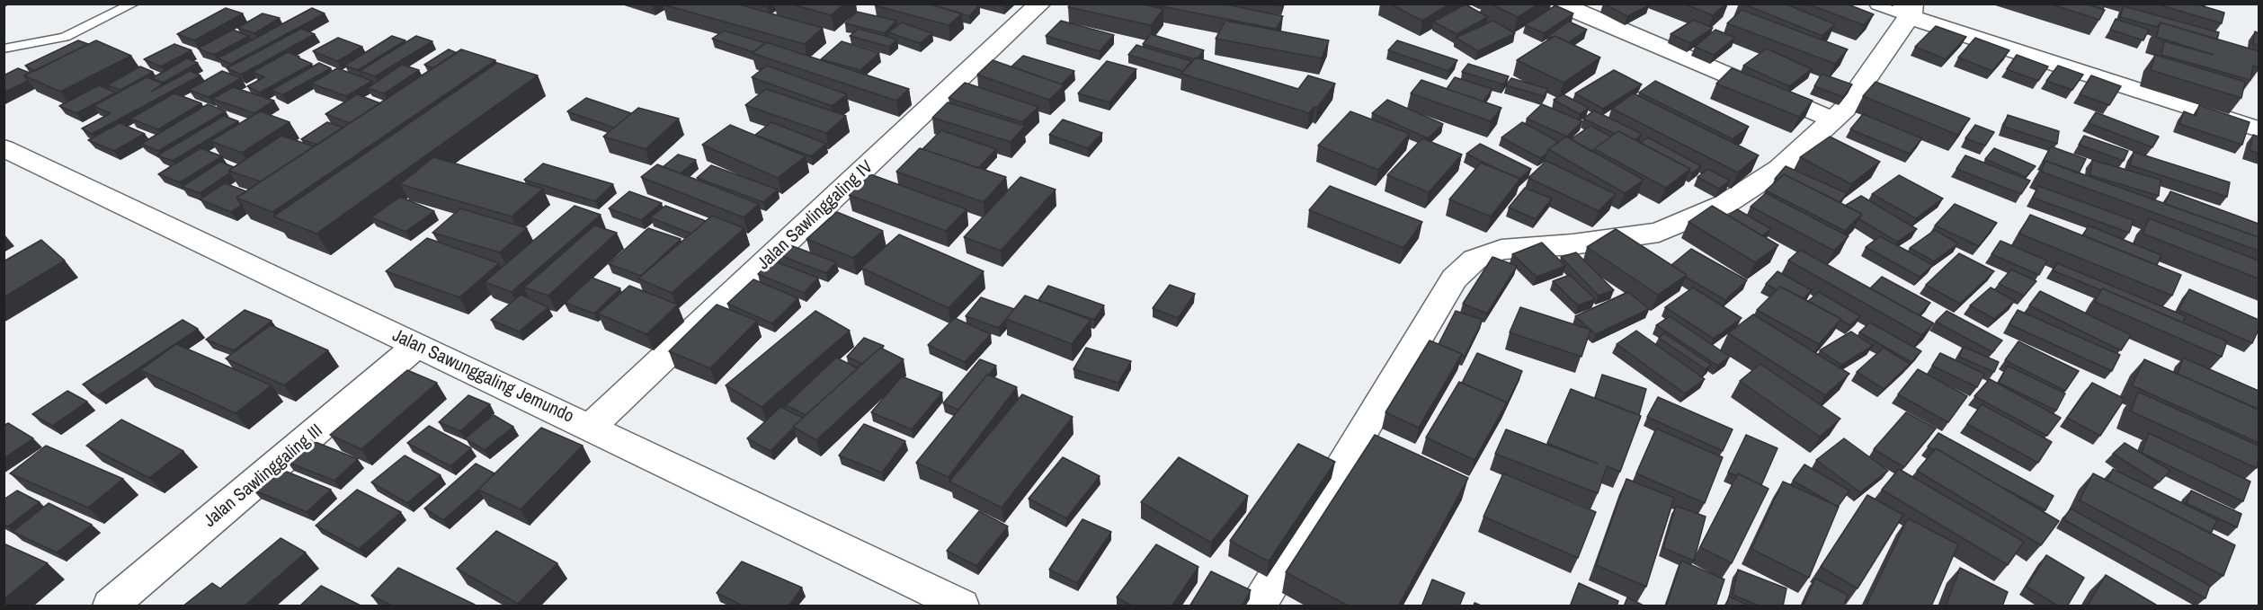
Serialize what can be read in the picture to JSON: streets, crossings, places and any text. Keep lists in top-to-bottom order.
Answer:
{
  "streets": {
    "street": ["Jalan Sawlinggaling IV", "Jalan Sawunggaling Jemundo", "Jalan Sawlinggaling III"]
  },
  "crossings": [
    ["Jalan Sawlinggaling IV", "Jalan Sawunggaling Jemundo"],
    ["Jalan Sawunggaling Jemundo", "Jalan Sawlinggaling III"]
  ]
}
